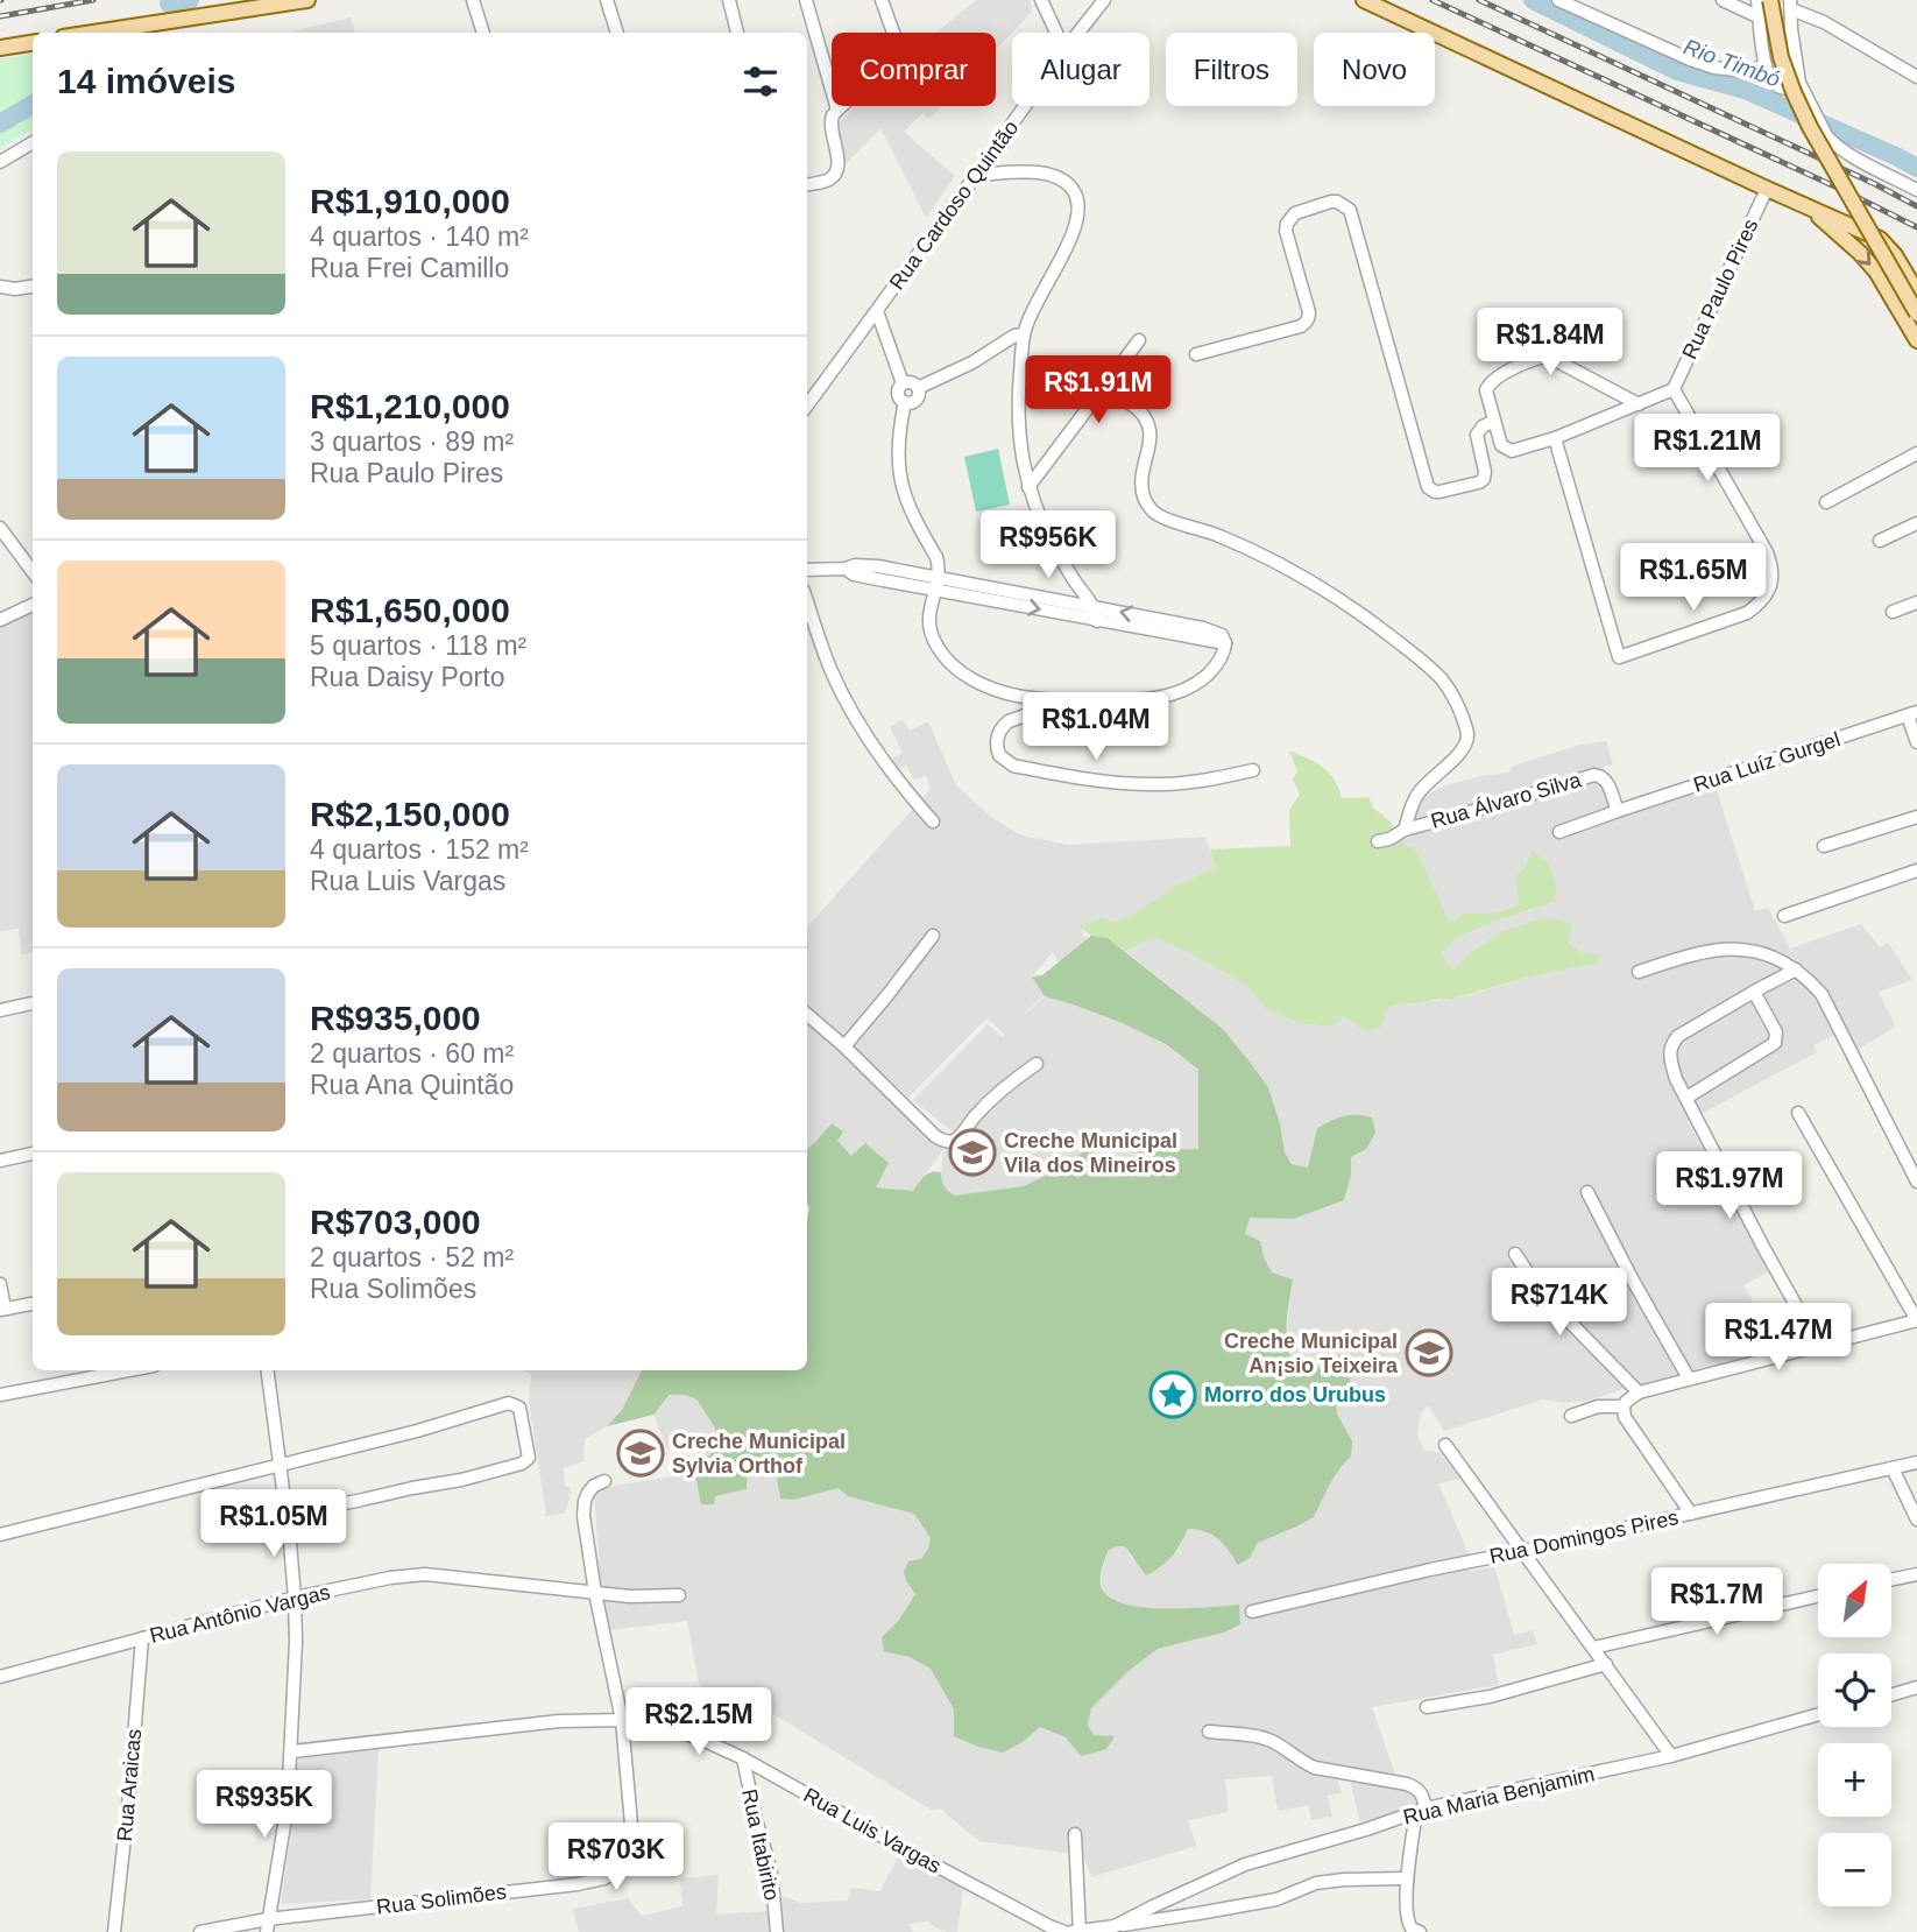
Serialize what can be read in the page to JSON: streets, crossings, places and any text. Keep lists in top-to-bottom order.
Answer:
{
  "streets": {
    "street": [
      "Rua Cardoso Quintão",
      "Rua Paulo Pires",
      "Rua Luíz Gurgel",
      "Rua Álvaro Silva",
      "Rua Domingos Pires",
      "Rua Antônio Vargas",
      "Rua Araicas",
      "Rua Maria Benjamim",
      "Rua Luis Vargas",
      "Rua Itabirito",
      "Rua Solimões"
    ]
  },
  "crossings": [
    ["Rua Luíz Gurgel", "Rua Álvaro Silva"],
    ["Rua Antônio Vargas", "Rua Araicas"],
    ["Rua Antônio Vargas", "Rua Solimões"],
    ["Rua Luis Vargas", "Rua Itabirito"],
    ["Rua Luis Vargas", "Rua Solimões"]
  ],
  "water": ["Rio Timbó"],
  "places": {
    "school or university": ["Creche Municipal Vila dos Mineiros", "Creche Municipal An¡sio Teixeira", "Creche Municipal Sylvia Orthof"],
    "place": ["Morro dos Urubus"]
  },
  "north": "top right",
  "page": {
    "chip": [
      "Comprar",
      "Alugar",
      "Filtros",
      "Novo"
    ],
    "heading": "14 imóveis",
    "list": [
      {
        "name": "R$1,910,000",
        "note": "4 quartos · 140 m² · Rua Frei Camillo"
      },
      {
        "name": "R$1,210,000",
        "note": "3 quartos · 89 m² · Rua Paulo Pires"
      },
      {
        "name": "R$1,650,000",
        "note": "5 quartos · 118 m² · Rua Daisy Porto"
      },
      {
        "name": "R$2,150,000",
        "note": "4 quartos · 152 m² · Rua Luis Vargas"
      },
      {
        "name": "R$935,000",
        "note": "2 quartos · 60 m² · Rua Ana Quintão"
      },
      {
        "name": "R$703,000",
        "note": "2 quartos · 52 m² · Rua Solimões"
      }
    ],
    "price": [
      "R$1.84M",
      "R$1.91M",
      "R$1.21M",
      "R$956K",
      "R$1.65M",
      "R$1.04M",
      "R$1.97M",
      "R$714K",
      "R$1.47M",
      "R$1.05M",
      "R$1.7M",
      "R$2.15M",
      "R$935K",
      "R$703K"
    ],
    "map_buttons": ["+", "−"]
  }
}
